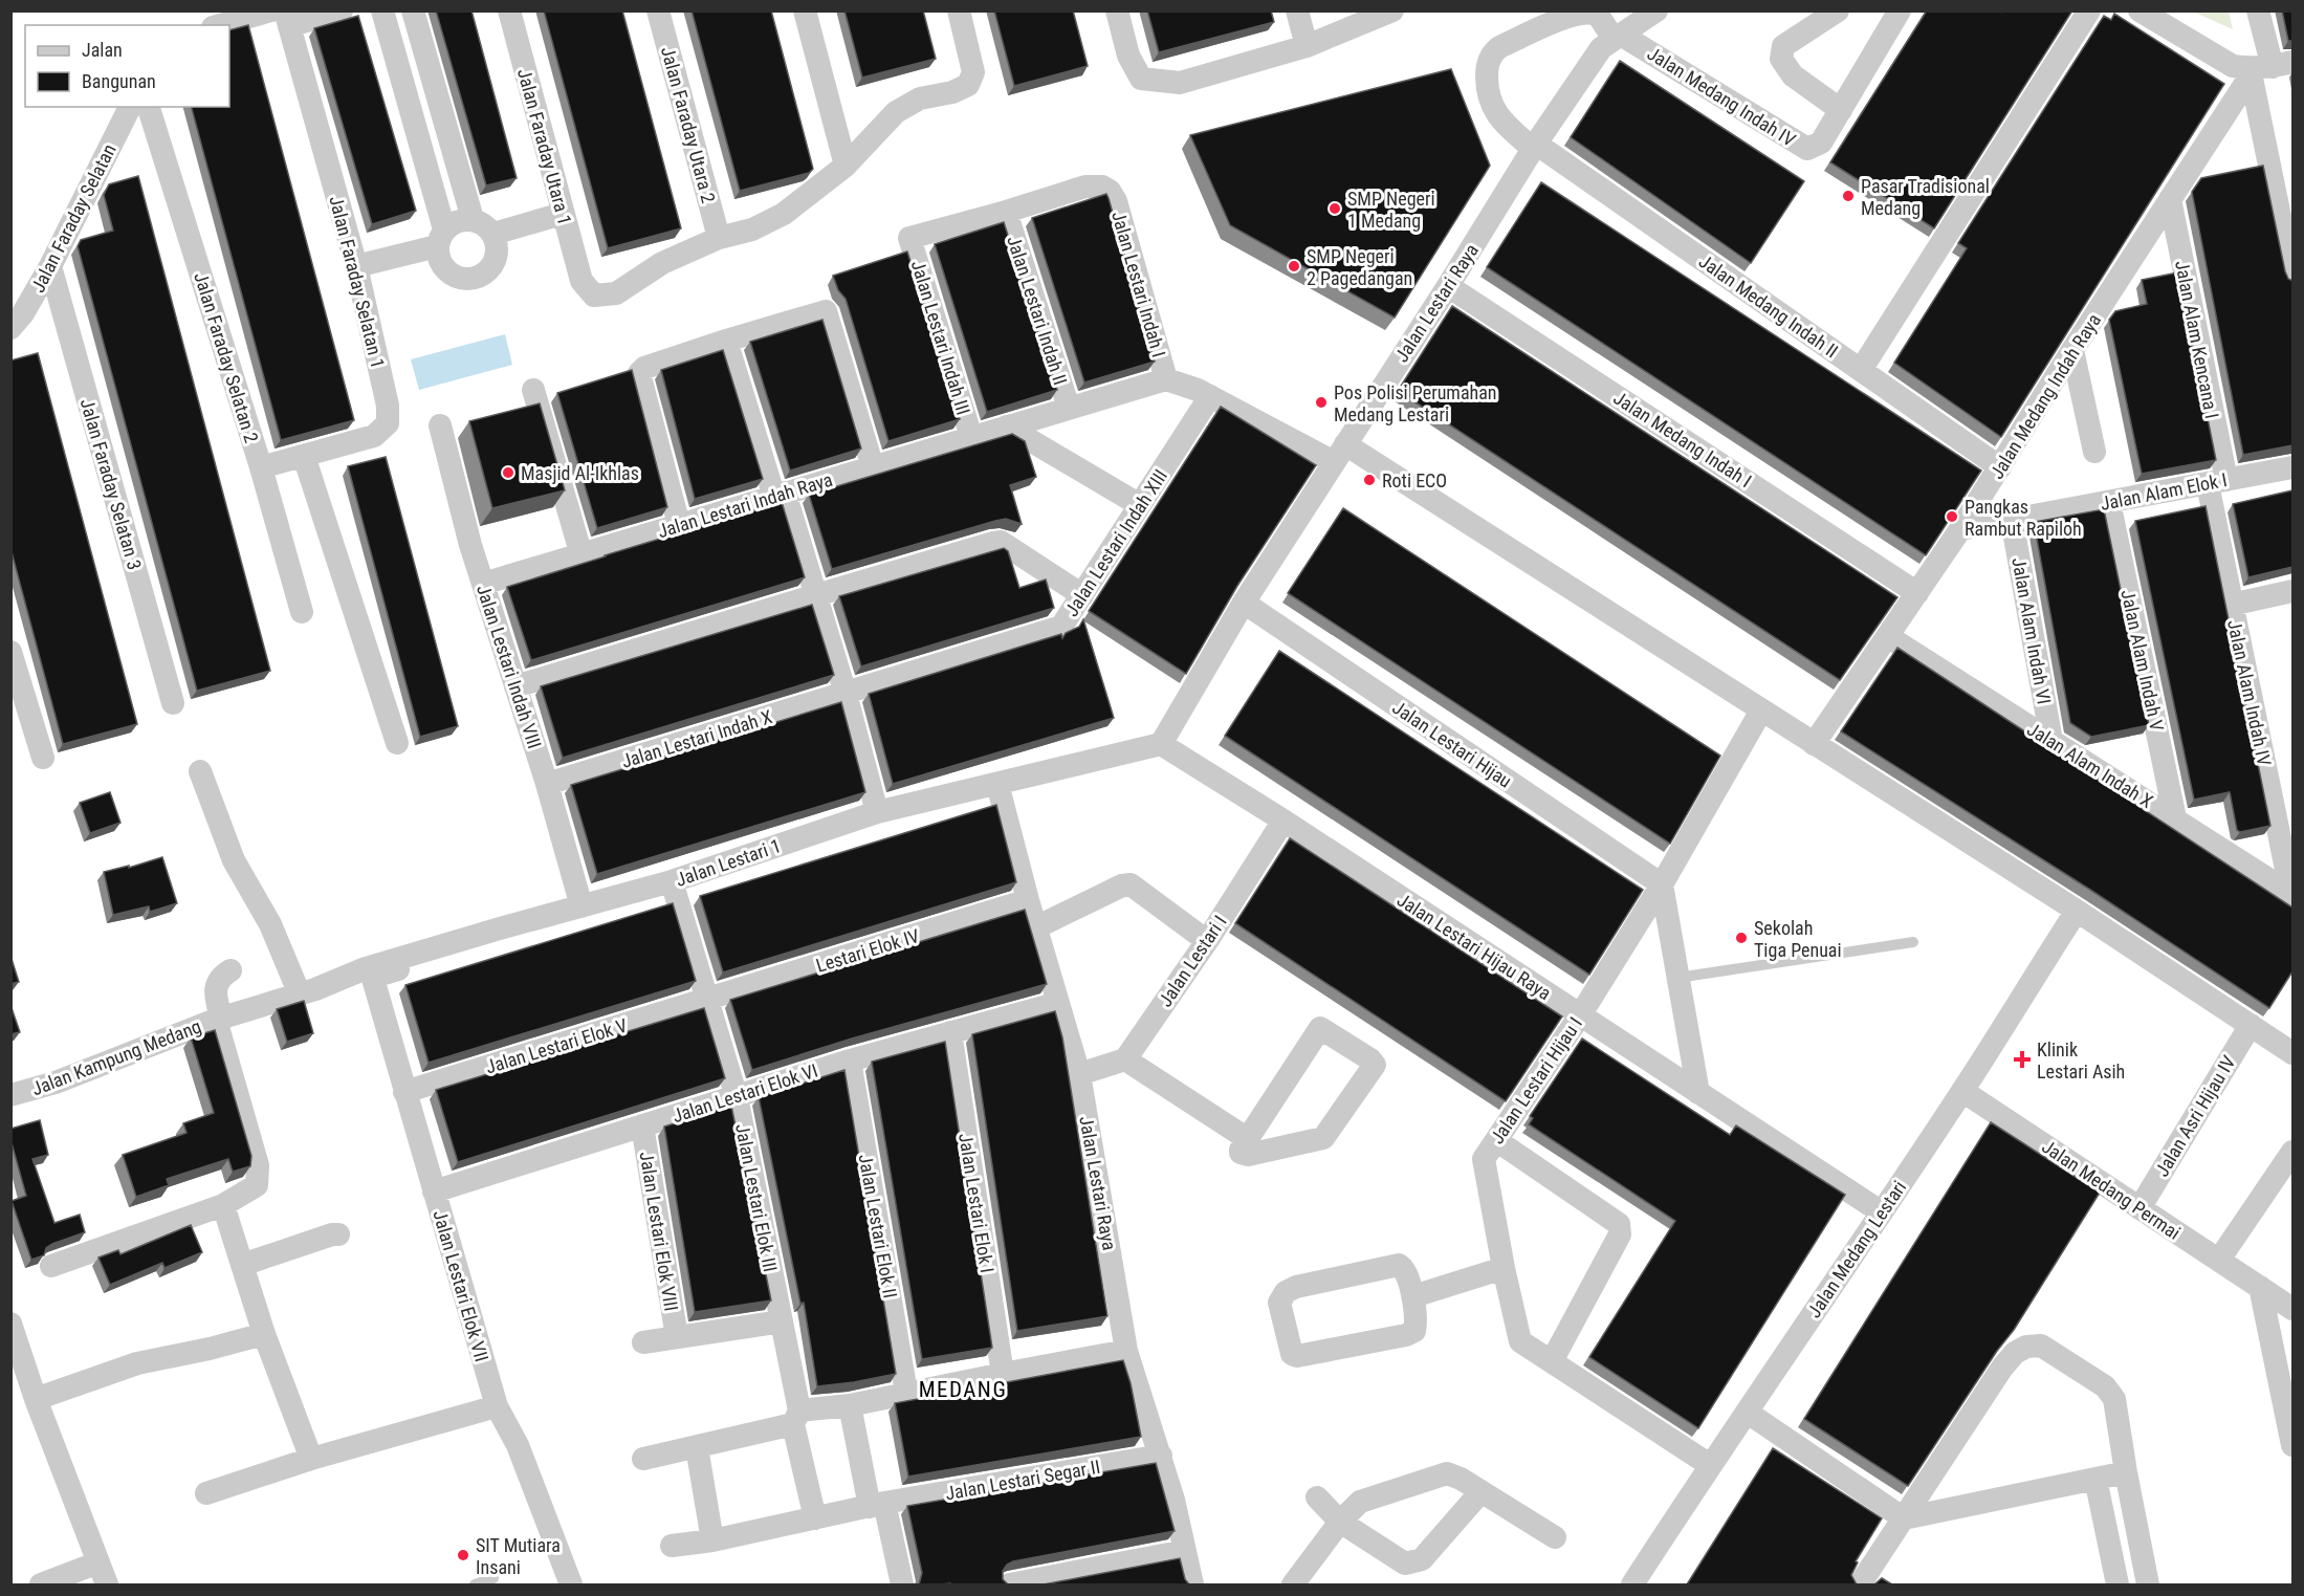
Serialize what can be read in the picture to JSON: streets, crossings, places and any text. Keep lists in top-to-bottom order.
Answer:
{
  "streets": {
    "street": [
      "Jalan Medang Indah IV",
      "Jalan Faraday Utara 2",
      "Jalan Faraday Utara 1",
      "Jalan Faraday Selatan",
      "Jalan Faraday Selatan 1",
      "Jalan Lestari Indah I",
      "Jalan Lestari Raya",
      "Jalan Medang Indah II",
      "Jalan Lestari Indah II",
      "Jalan Lestari Indah III",
      "Jalan Alam Kencana I",
      "Jalan Faraday Selatan 2",
      "Jalan Medang Indah Raya",
      "Jalan Medang Indah I",
      "Jalan Faraday Selatan 3",
      "Jalan Alam Elok I",
      "Jalan Lestari Indah Raya",
      "Jalan Lestari Indah XIII",
      "Jalan Alam Indah VI",
      "Jalan Alam Indah V",
      "Jalan Lestari Indah VIII",
      "Jalan Alam Indah IV",
      "Jalan Lestari Indah X",
      "Jalan Lestari Hijau",
      "Jalan Alam Indah X",
      "Jalan Lestari 1",
      "Jalan Lestari Hijau Raya",
      "Lestari Elok IV",
      "Jalan Lestari I",
      "Jalan Lestari Elok V",
      "Jalan Kampung Medang",
      "Jalan Lestari Hijau I",
      "Jalan Lestari Elok VI",
      "Jalan Asri Hijau IV",
      "Jalan Medang Permai",
      "Jalan Lestari Elok III",
      "Jalan Lestari Elok I",
      "Jalan Lestari Elok II",
      "Jalan Lestari Elok VIII",
      "Jalan Medang Lestari",
      "Jalan Lestari Elok VII",
      "Jalan Lestari Segar II"
    ]
  },
  "crossings": [
    ["Jalan Medang Indah IV", "Jalan Lestari Raya"],
    ["Jalan Medang Indah IV", "Jalan Medang Indah II"],
    ["Jalan Faraday Utara 2", "Jalan Faraday Utara 1"],
    ["Jalan Faraday Selatan", "Jalan Faraday Selatan 3"],
    ["Jalan Faraday Selatan 1", "Jalan Faraday Selatan 2"],
    ["Jalan Lestari Indah I", "Jalan Lestari Indah II"],
    ["Jalan Lestari Indah I", "Jalan Lestari Indah III"],
    ["Jalan Lestari Indah I", "Jalan Lestari Indah Raya"],
    ["Jalan Lestari Raya", "Jalan Medang Indah II"],
    ["Jalan Lestari Raya", "Jalan Medang Indah I"],
    ["Jalan Lestari Raya", "Jalan Lestari Hijau"],
    ["Jalan Lestari Raya", "Jalan Lestari 1"],
    ["Jalan Lestari Raya", "Jalan Lestari Hijau Raya"],
    ["Jalan Lestari Raya", "Lestari Elok IV"],
    ["Jalan Lestari Raya", "Jalan Lestari Elok VI"],
    ["Jalan Lestari Raya", "Jalan Lestari Segar II"],
    ["Jalan Medang Indah II", "Jalan Medang Indah Raya"],
    ["Jalan Lestari Indah II", "Jalan Lestari Indah III"],
    ["Jalan Lestari Indah II", "Jalan Lestari Indah Raya"],
    ["Jalan Lestari Indah III", "Jalan Lestari Indah Raya"],
    ["Jalan Alam Kencana I", "Jalan Medang Indah Raya"],
    ["Jalan Alam Kencana I", "Jalan Alam Elok I"],
    ["Jalan Alam Kencana I", "Jalan Alam Indah IV"],
    ["Jalan Medang Indah Raya", "Jalan Medang Indah I"],
    ["Jalan Medang Indah Raya", "Jalan Alam Elok I"],
    ["Jalan Medang Indah Raya", "Jalan Alam Indah X"],
    ["Jalan Alam Elok I", "Jalan Alam Indah VI"],
    ["Jalan Alam Elok I", "Jalan Alam Indah V"],
    ["Jalan Alam Elok I", "Jalan Alam Indah IV"],
    ["Jalan Lestari Indah Raya", "Jalan Lestari Indah VIII"],
    ["Jalan Lestari Indah XIII", "Jalan Lestari Indah X"],
    ["Jalan Alam Indah VI", "Jalan Alam Indah X"],
    ["Jalan Alam Indah V", "Jalan Alam Indah X"],
    ["Jalan Lestari Indah VIII", "Jalan Lestari Indah X"],
    ["Jalan Lestari Indah VIII", "Jalan Lestari 1"],
    ["Jalan Alam Indah IV", "Jalan Alam Indah X"],
    ["Jalan Lestari Hijau", "Jalan Lestari Hijau I"],
    ["Jalan Lestari 1", "Jalan Lestari Hijau Raya"],
    ["Jalan Lestari 1", "Jalan Kampung Medang"],
    ["Jalan Lestari 1", "Jalan Lestari Elok III"],
    ["Jalan Lestari 1", "Jalan Lestari Elok VII"],
    ["Jalan Lestari Hijau Raya", "Jalan Lestari I"],
    ["Jalan Lestari Hijau Raya", "Jalan Lestari Hijau I"],
    ["Jalan Lestari Hijau Raya", "Jalan Medang Lestari"],
    ["Lestari Elok IV", "Jalan Lestari Elok V"],
    ["Lestari Elok IV", "Jalan Lestari Elok III"],
    ["Jalan Lestari Elok V", "Jalan Lestari Elok III"],
    ["Jalan Lestari Elok V", "Jalan Lestari Elok VII"],
    ["Jalan Lestari Hijau I", "Jalan Medang Lestari"],
    ["Jalan Lestari Elok VI", "Jalan Lestari Elok III"],
    ["Jalan Lestari Elok VI", "Jalan Lestari Elok I"],
    ["Jalan Lestari Elok VI", "Jalan Lestari Elok II"],
    ["Jalan Lestari Elok VI", "Jalan Lestari Elok VIII"],
    ["Jalan Lestari Elok VI", "Jalan Lestari Elok VII"],
    ["Jalan Asri Hijau IV", "Jalan Medang Permai"],
    ["Jalan Medang Permai", "Jalan Medang Lestari"],
    ["Jalan Lestari Elok III", "Jalan Lestari Segar II"]
  ],
  "districts": ["MEDANG"],
  "places": {
    "other": [
      "Pasar Tradisional Medang",
      "SMP Negeri 1 Medang",
      "SMP Negeri 2 Pagedangan",
      "Pos Polisi Perumahan Medang Lestari",
      "Masjid Al-Ikhlas",
      "Roti ECO",
      "Pangkas Rambut Rapiloh",
      "Sekolah Tiga Penuai",
      "SIT Mutiara Insani"
    ],
    "health": ["Klinik Lestari Asih"]
  },
  "legend": ["Jalan", "Bangunan"]
}
